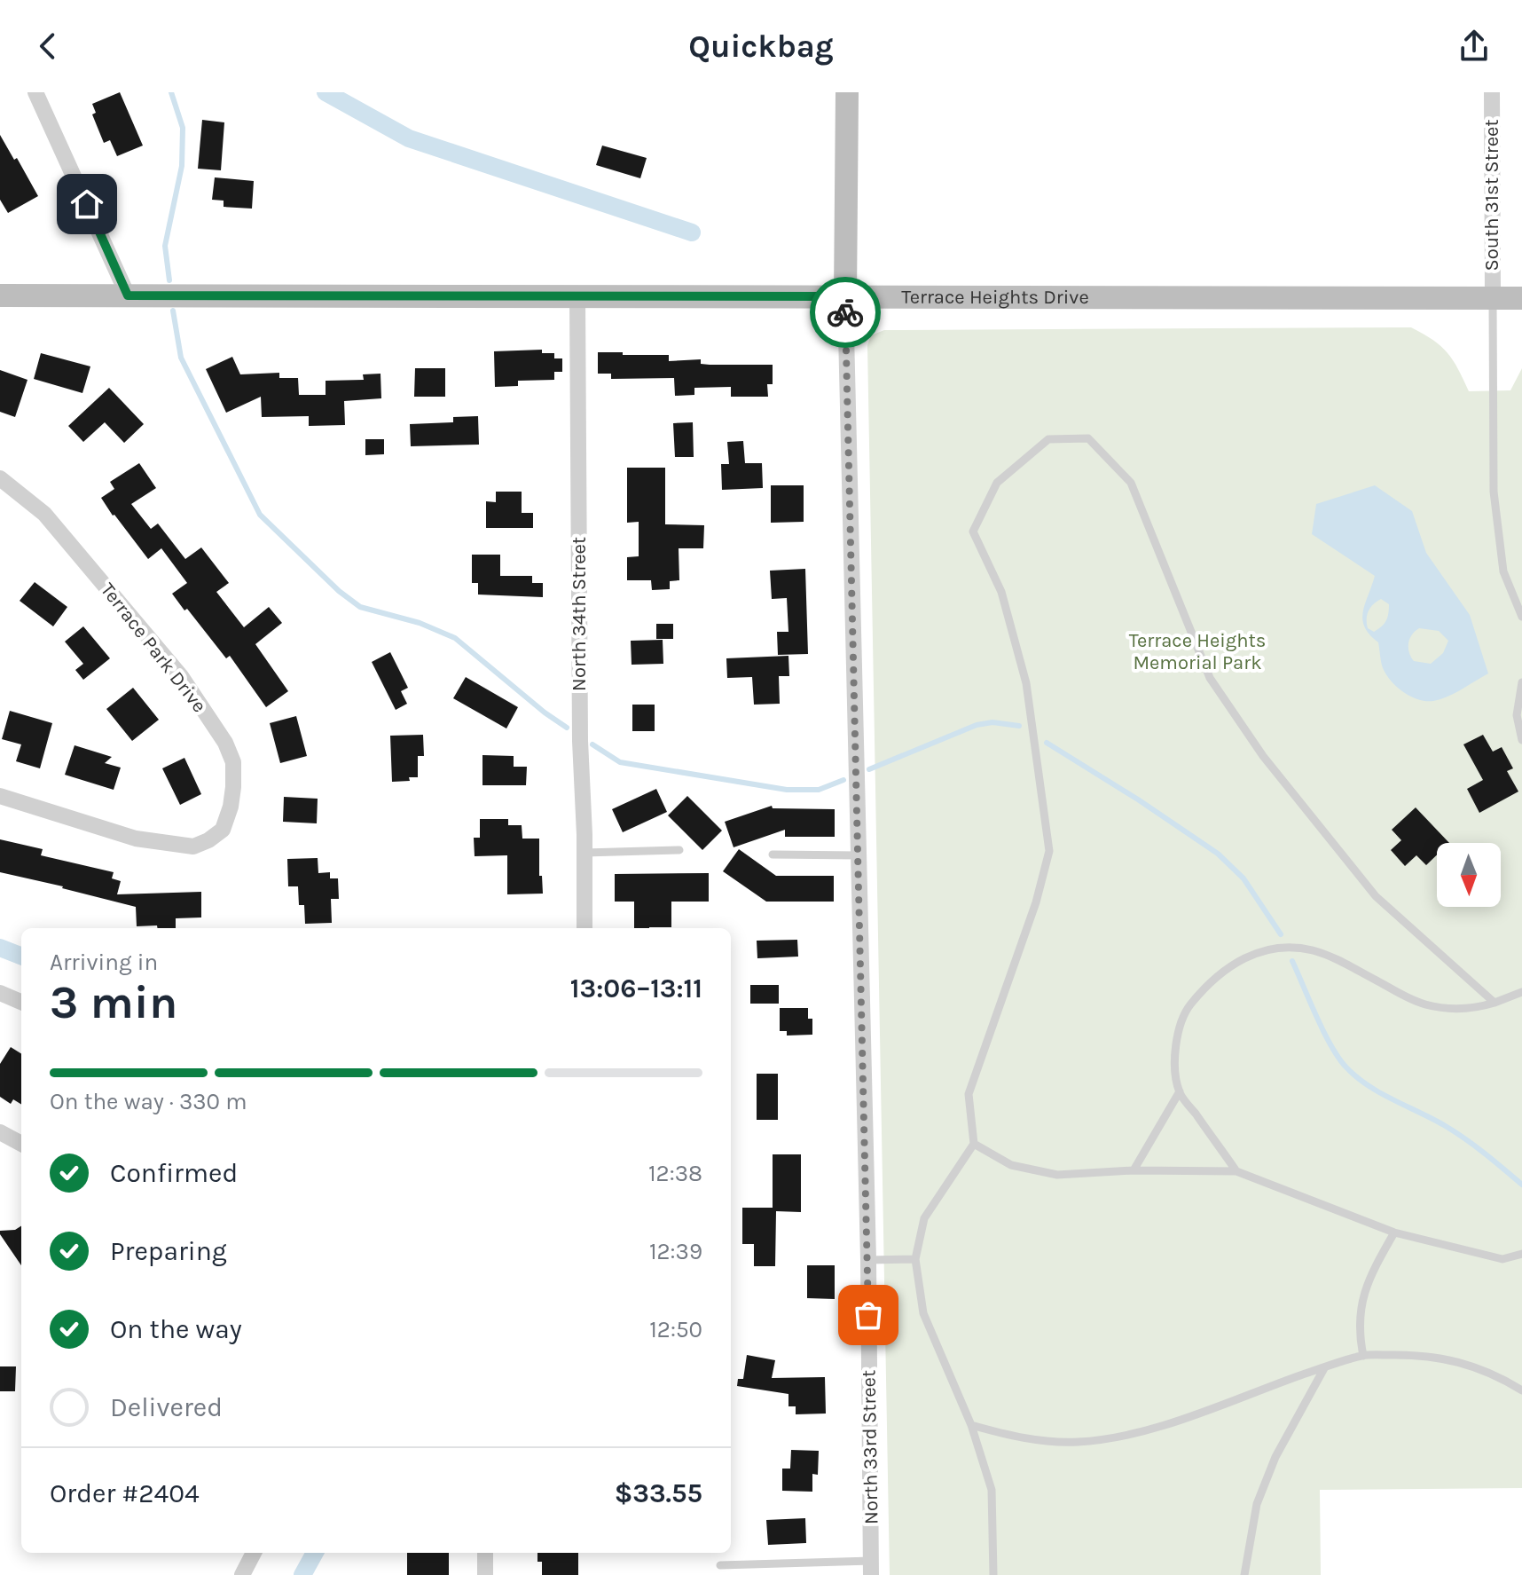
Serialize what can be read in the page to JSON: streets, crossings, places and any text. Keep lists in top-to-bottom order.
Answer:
{
  "streets": {
    "main road": ["Terrace Heights Drive"],
    "street": [
      "South 31st Street",
      "North 34th Street",
      "Terrace Park Drive",
      "North 33rd Street"
    ]
  },
  "crossings": [
    ["South 31st Street", "Terrace Heights Drive"],
    ["Terrace Heights Drive", "North 34th Street"],
    ["Terrace Heights Drive", "North 33rd Street"]
  ],
  "parks": ["Terrace Heights Memorial Park"],
  "north": "bottom",
  "page": {
    "header": "Quickbag",
    "heading": ["3 min", "Arriving in", "13:06–13:11"],
    "panel": ["Order #2404", "$33.55"],
    "bar": "On the way · 330 m",
    "list": [
      ["Confirmed", "12:38"],
      ["Preparing", "12:39"],
      ["On the way", "12:50"],
      "Delivered"
    ]
  }
}
